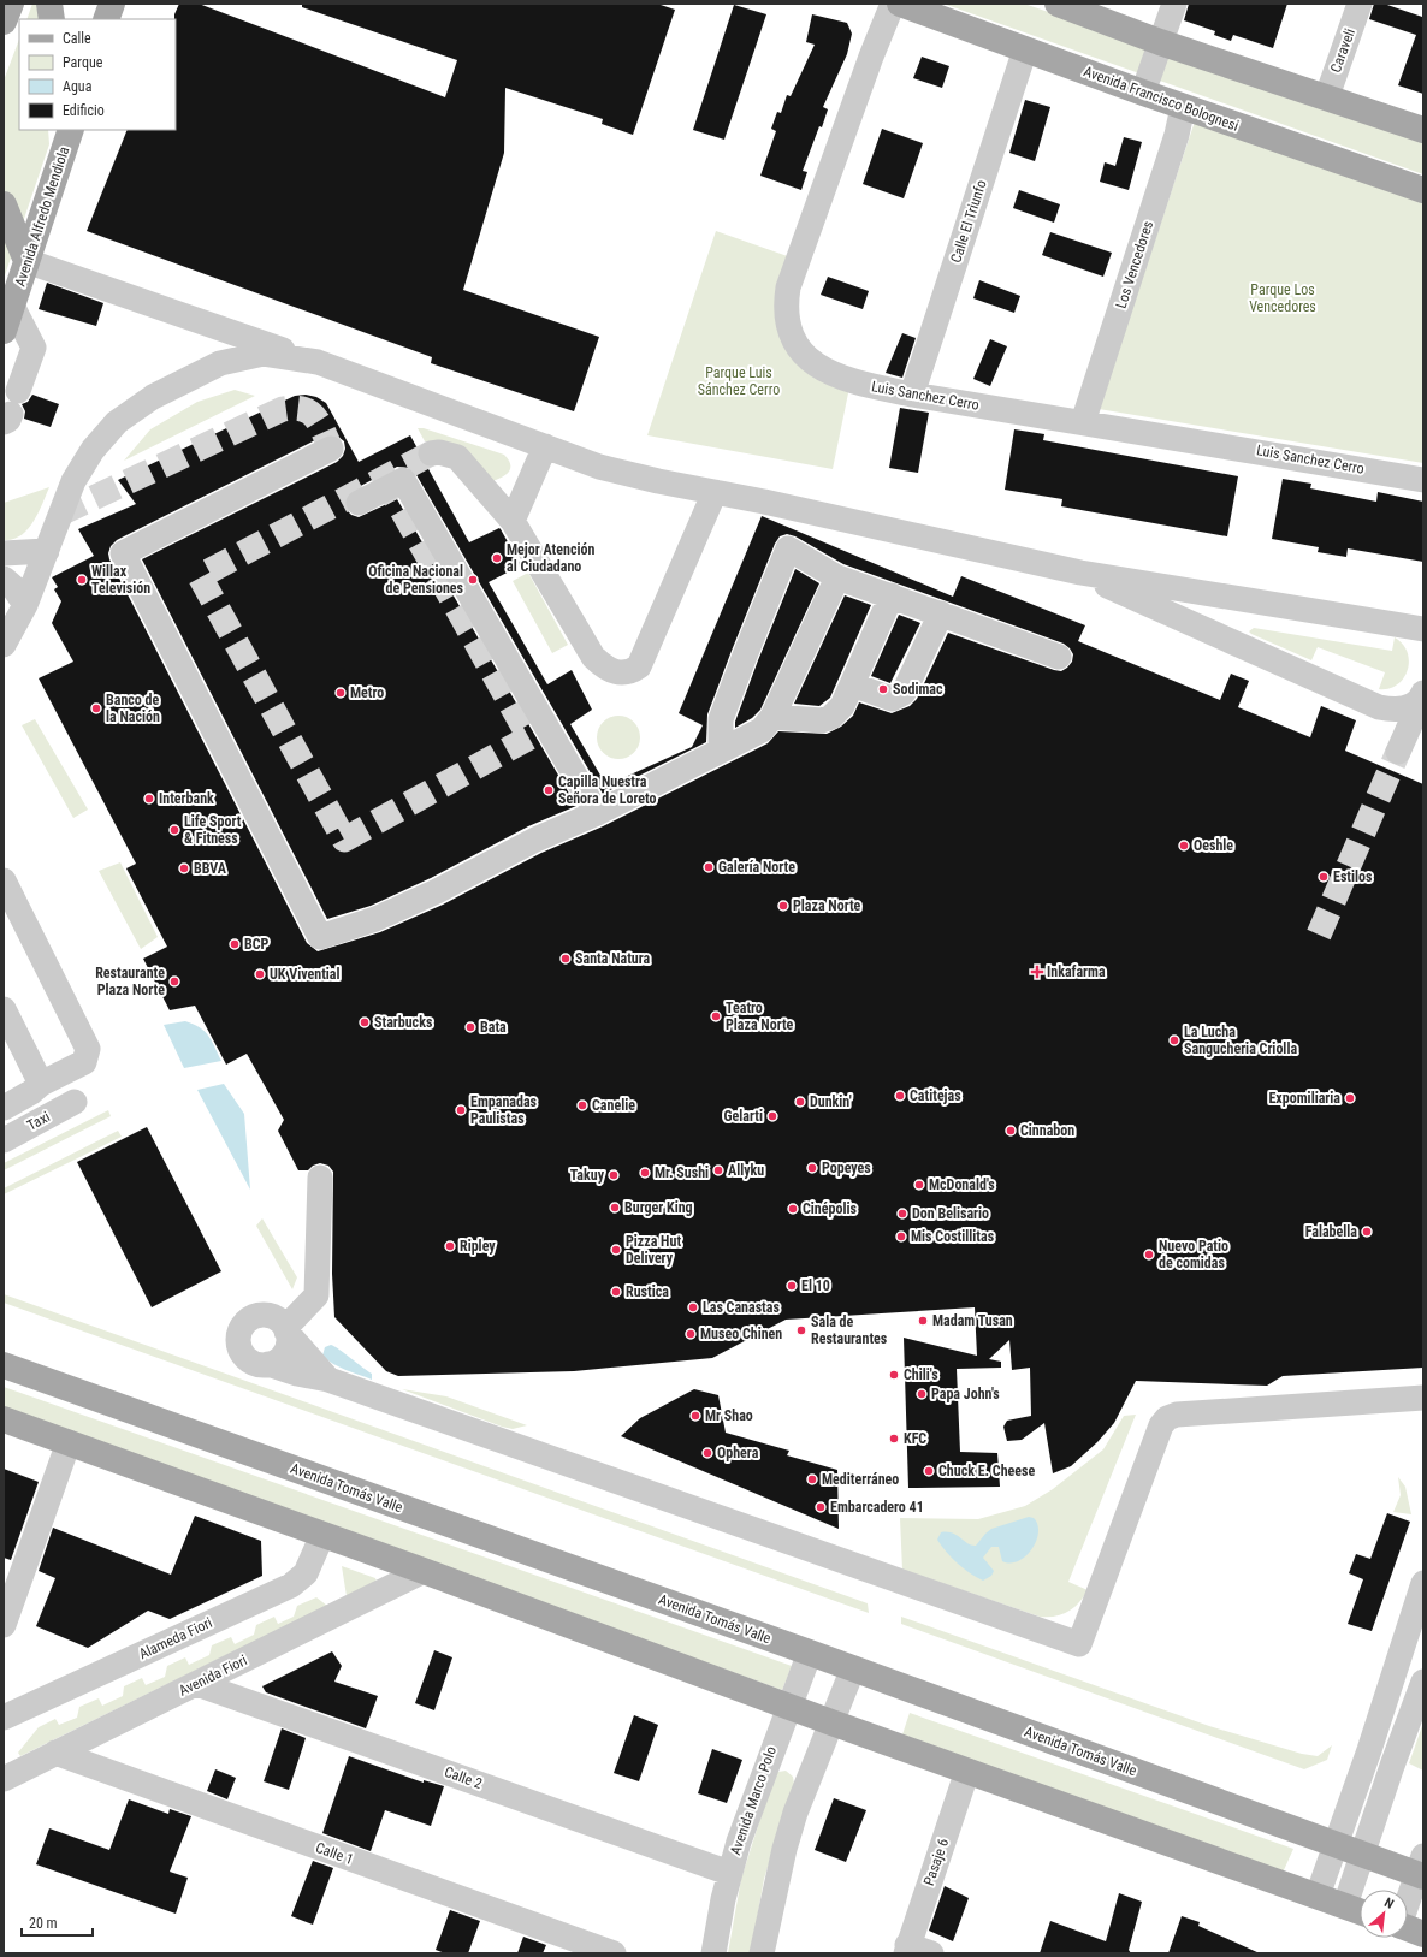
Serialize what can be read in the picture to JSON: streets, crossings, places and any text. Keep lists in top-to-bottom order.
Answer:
{
  "streets": {
    "main road": ["Avenida Francisco Bolognesi", "Avenida Alfredo Mendiola", "Avenida Tomás Valle"],
    "street": [
      "Caraveli",
      "Calle El Triunfo",
      "Los Vencedores",
      "Luis Sanchez Cerro",
      "Taxi",
      "Alameda Fiori",
      "Avenida Fiori",
      "Calle 2",
      "Avenida Marco Polo",
      "Calle 1",
      "Pasaje 6"
    ]
  },
  "crossings": [
    ["Avenida Francisco Bolognesi", "Calle El Triunfo"],
    ["Avenida Francisco Bolognesi", "Los Vencedores"],
    ["Calle El Triunfo", "Luis Sanchez Cerro"],
    ["Los Vencedores", "Luis Sanchez Cerro"],
    ["Avenida Tomás Valle", "Avenida Marco Polo"],
    ["Avenida Fiori", "Calle 2"],
    ["Avenida Fiori", "Calle 1"],
    ["Calle 2", "Avenida Marco Polo"]
  ],
  "parks": ["Parque Los Vencedores", "Parque Luis Sánchez Cerro"],
  "places": {
    "other": [
      "Mejor Atención al Ciudadano",
      "Willax Televisión",
      "Oficina Nacional de Pensiones",
      "Sodimac",
      "Metro",
      "Banco de la Nación",
      "Capilla Nuestra Señora de Loreto",
      "Interbank",
      "Life Sport & Fitness",
      "Oeshle",
      "Galería Norte",
      "BBVA",
      "Estilos",
      "Plaza Norte",
      "BCP",
      "Santa Natura",
      "UK Vivential",
      "Restaurante Plaza Norte",
      "Teatro Plaza Norte",
      "Starbucks",
      "Bata",
      "La Lucha Sangucheria Criolla",
      "Catitejas",
      "Expomiliaria",
      "Dunkin'",
      "Canelie",
      "Empanadas Paulistas",
      "Gelarti",
      "Cinnabon",
      "Popeyes",
      "Allyku",
      "Mr. Sushi",
      "Takuy",
      "McDonald's",
      "Burger King",
      "Cinépolis",
      "Don Belisario",
      "Falabella",
      "Mis Costillitas",
      "Ripley",
      "Pizza Hut Delivery",
      "Nuevo Patio de comidas",
      "El 10",
      "Rustica",
      "Las Canastas",
      "Madam Tusan",
      "Sala de Restaurantes",
      "Museo Chinen",
      "Chili's",
      "Papa John's",
      "Mr Shao",
      "KFC",
      "Ophera",
      "Chuck E. Cheese",
      "Mediterráneo",
      "Embarcadero 41"
    ],
    "health": ["Inkafarma"]
  },
  "legend": [
    "Calle",
    "Parque",
    "Agua",
    "Edificio"
  ],
  "scale_bar": "20 m",
  "north": "top right"
}
